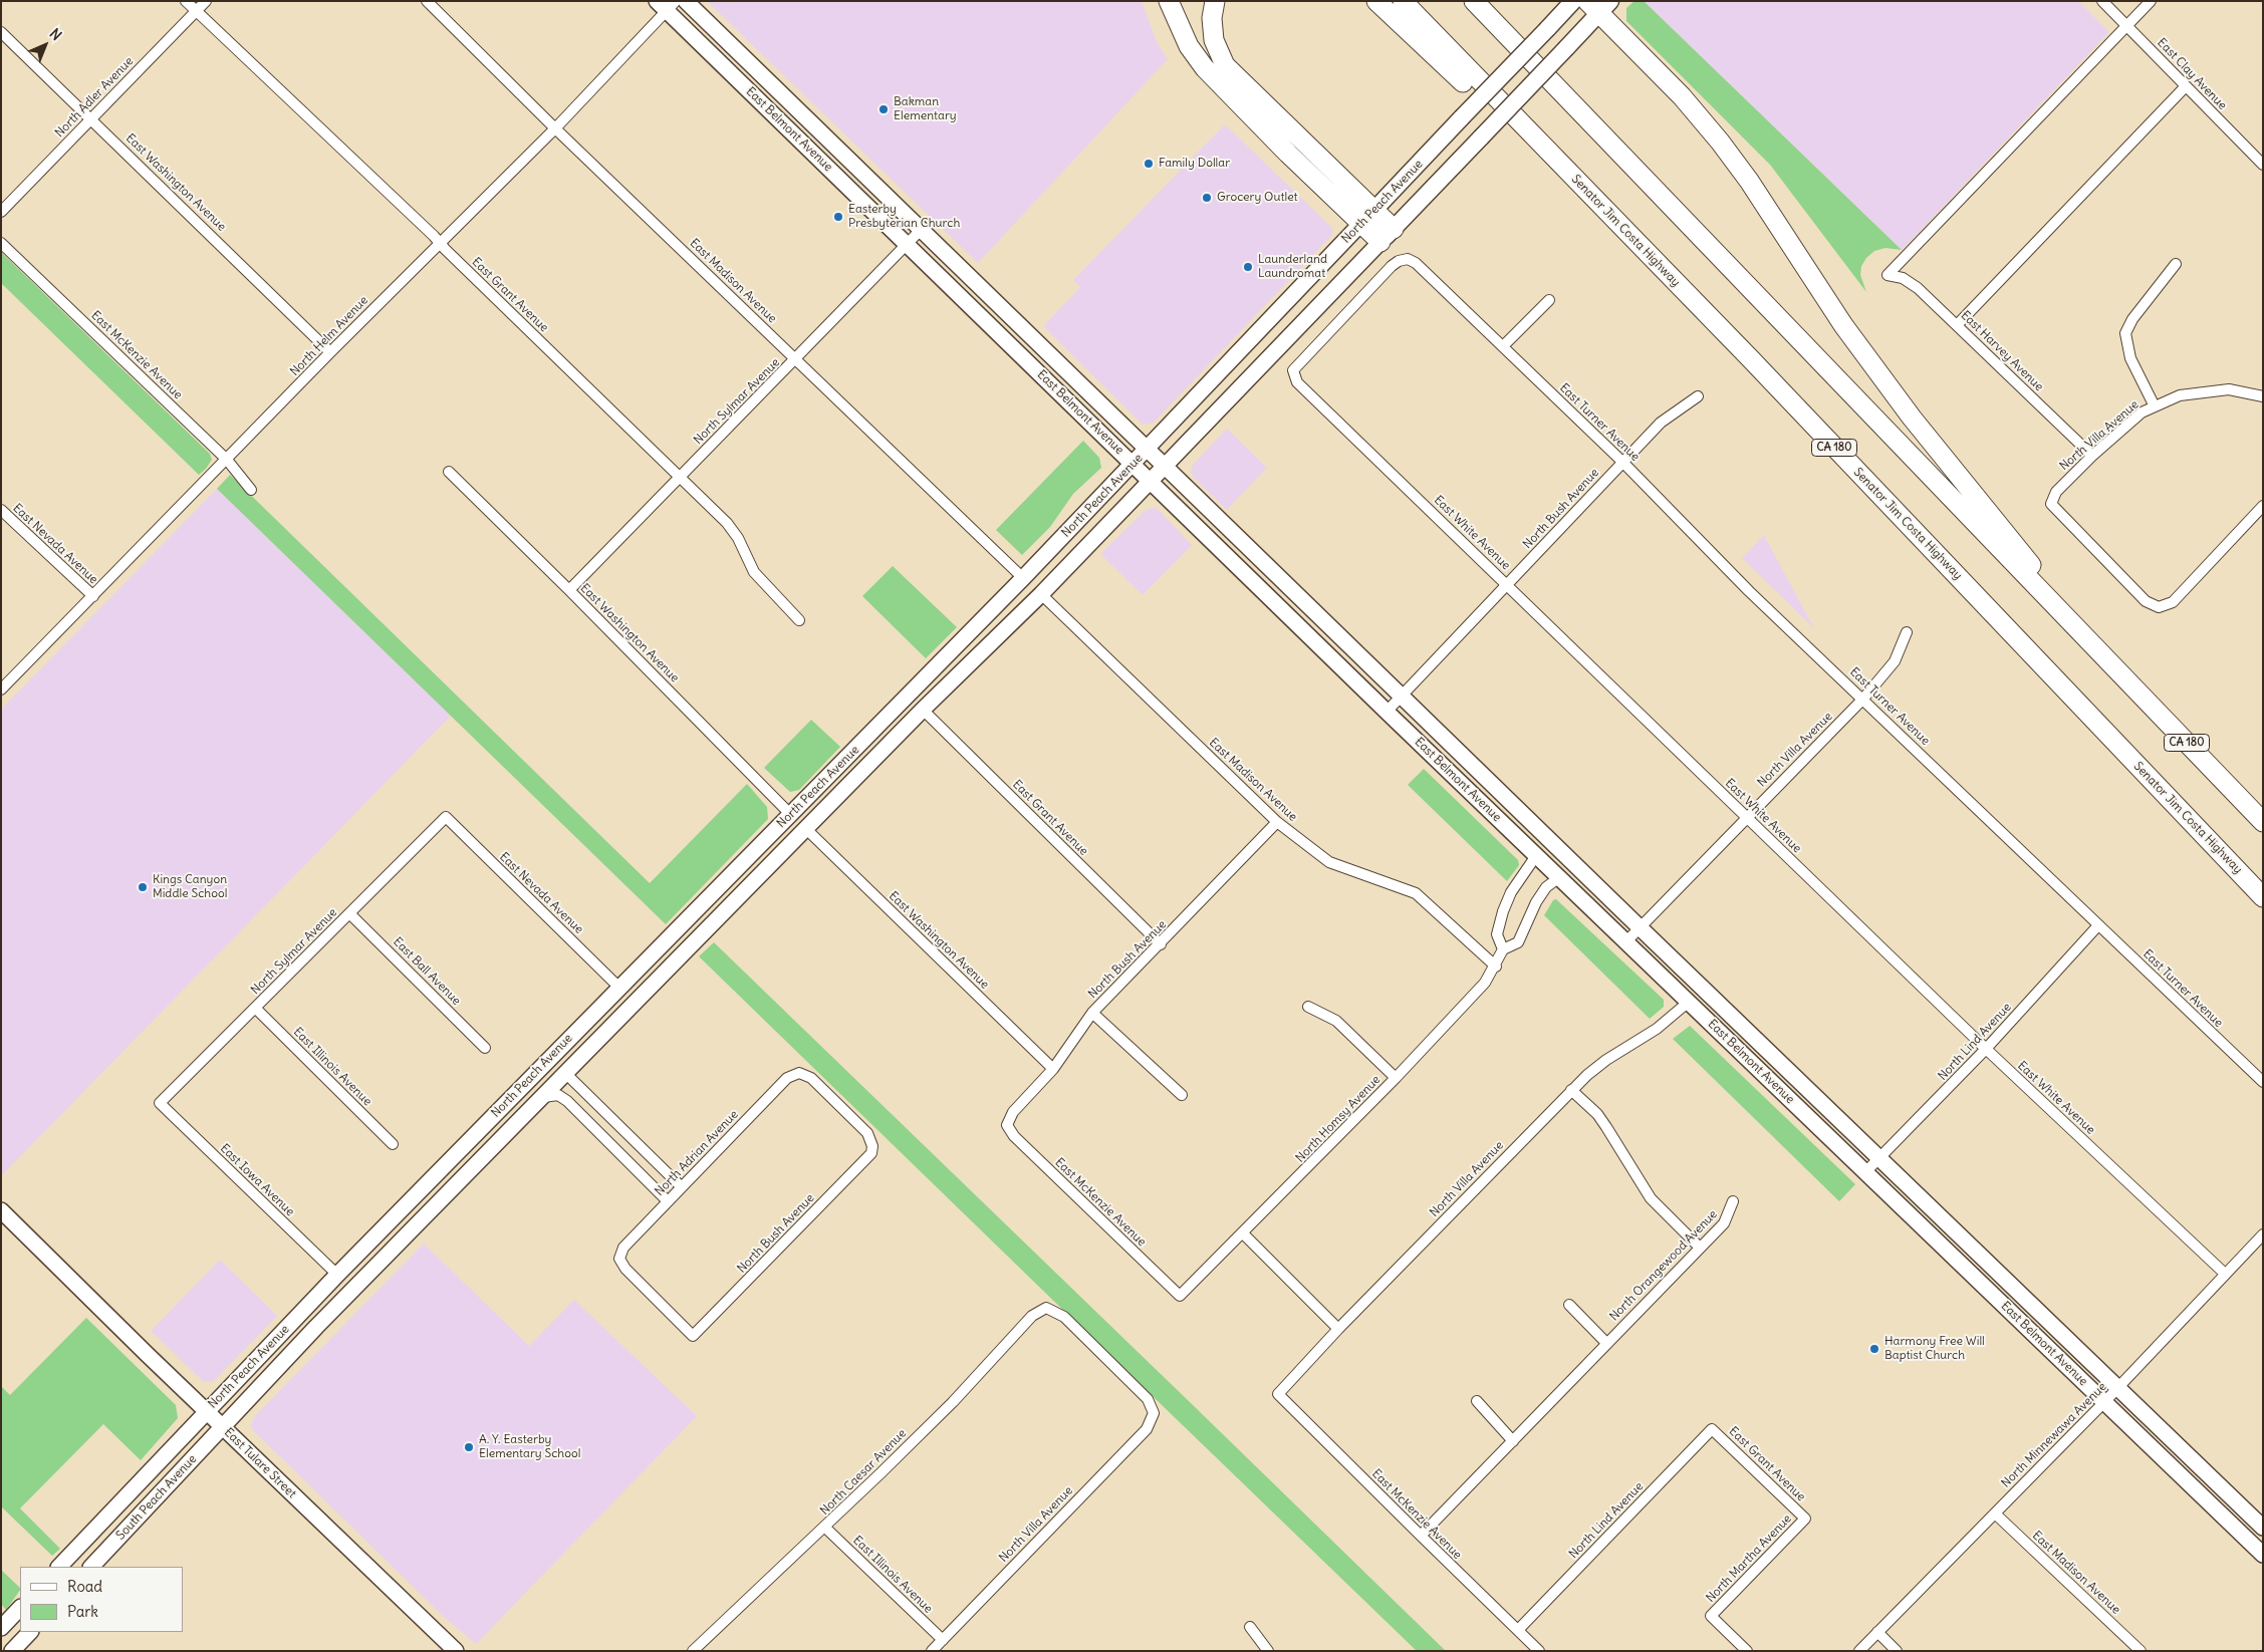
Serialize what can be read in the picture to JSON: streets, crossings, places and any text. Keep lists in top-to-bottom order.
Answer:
{
  "streets": {
    "highway": ["Senator Jim Costa Highway", "CA 180"],
    "main road": [
      "East Belmont Avenue",
      "North Peach Avenue",
      "East Tulare Street",
      "South Peach Avenue"
    ],
    "street": [
      "East Clay Avenue",
      "North Adler Avenue",
      "East Washington Avenue",
      "East Madison Avenue",
      "East Grant Avenue",
      "North Helm Avenue",
      "East Harvey Avenue",
      "East McKenzie Avenue",
      "North Sylmar Avenue",
      "East Turner Avenue",
      "North Villa Avenue",
      "North Bush Avenue",
      "East White Avenue",
      "East Nevada Avenue",
      "East Ball Avenue",
      "North Lind Avenue",
      "East Illinois Avenue",
      "North Homsy Avenue",
      "North Adrian Avenue",
      "East Iowa Avenue",
      "North Orangewood Avenue",
      "North Minnewawa Avenue",
      "North Caesar Avenue",
      "North Martha Avenue"
    ]
  },
  "crossings": [
    ["East Clay Avenue", "East Harvey Avenue"],
    ["North Adler Avenue", "East Washington Avenue"],
    ["North Adler Avenue", "East Grant Avenue"],
    ["East Belmont Avenue", "North Peach Avenue"],
    ["East Belmont Avenue", "North Helm Avenue"],
    ["East Belmont Avenue", "North Sylmar Avenue"],
    ["East Belmont Avenue", "North Villa Avenue"],
    ["East Belmont Avenue", "North Bush Avenue"],
    ["East Belmont Avenue", "North Lind Avenue"],
    ["East Belmont Avenue", "North Homsy Avenue"],
    ["East Belmont Avenue", "North Minnewawa Avenue"],
    ["East Washington Avenue", "North Peach Avenue"],
    ["East Washington Avenue", "North Helm Avenue"],
    ["East Washington Avenue", "North Sylmar Avenue"],
    ["East Washington Avenue", "North Bush Avenue"],
    ["North Peach Avenue", "East Madison Avenue"],
    ["North Peach Avenue", "East Grant Avenue"],
    ["North Peach Avenue", "East Nevada Avenue"],
    ["North Peach Avenue", "East Iowa Avenue"],
    ["North Peach Avenue", "East Tulare Street"],
    ["North Peach Avenue", "South Peach Avenue"],
    ["East Madison Avenue", "North Helm Avenue"],
    ["East Madison Avenue", "North Sylmar Avenue"],
    ["East Madison Avenue", "North Bush Avenue"],
    ["East Madison Avenue", "North Homsy Avenue"],
    ["East Madison Avenue", "North Minnewawa Avenue"],
    ["East Grant Avenue", "North Helm Avenue"],
    ["East Grant Avenue", "North Sylmar Avenue"],
    ["East Grant Avenue", "North Bush Avenue"],
    ["East Grant Avenue", "North Lind Avenue"],
    ["East Grant Avenue", "North Martha Avenue"],
    ["North Helm Avenue", "East McKenzie Avenue"],
    ["North Helm Avenue", "East Nevada Avenue"],
    ["East Harvey Avenue", "North Villa Avenue"],
    ["East McKenzie Avenue", "North Villa Avenue"],
    ["East McKenzie Avenue", "North Bush Avenue"],
    ["East McKenzie Avenue", "North Lind Avenue"],
    ["East McKenzie Avenue", "North Homsy Avenue"],
    ["East McKenzie Avenue", "North Orangewood Avenue"],
    ["North Sylmar Avenue", "East Nevada Avenue"],
    ["North Sylmar Avenue", "East Ball Avenue"],
    ["North Sylmar Avenue", "East Illinois Avenue"],
    ["North Sylmar Avenue", "East Iowa Avenue"],
    ["East Turner Avenue", "North Villa Avenue"],
    ["East Turner Avenue", "North Bush Avenue"],
    ["East Turner Avenue", "East White Avenue"],
    ["East Turner Avenue", "North Lind Avenue"],
    ["North Villa Avenue", "East White Avenue"],
    ["North Villa Avenue", "East Illinois Avenue"],
    ["North Villa Avenue", "North Caesar Avenue"],
    ["North Bush Avenue", "East White Avenue"],
    ["North Bush Avenue", "North Adrian Avenue"],
    ["East White Avenue", "North Lind Avenue"],
    ["East White Avenue", "North Minnewawa Avenue"],
    ["East Illinois Avenue", "North Caesar Avenue"],
    ["East Tulare Street", "South Peach Avenue"]
  ],
  "places": [
    "Bakman Elementary",
    "Family Dollar",
    "Grocery Outlet",
    "Easterby Presbyterian Church",
    "Launderland Laundromat",
    "Kings Canyon Middle School",
    "Harmony Free Will Baptist Church",
    "A. Y. Easterby Elementary School"
  ],
  "legend": ["Road", "Park"],
  "north": "top right"
}
